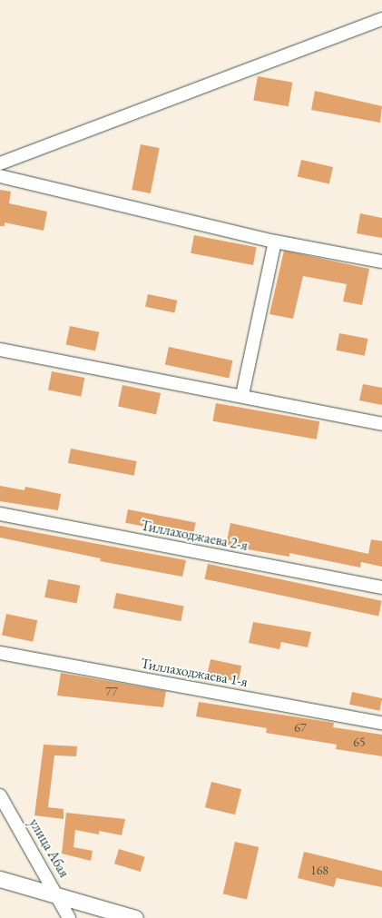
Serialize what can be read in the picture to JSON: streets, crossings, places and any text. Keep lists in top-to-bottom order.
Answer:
{
  "streets": {
    "street": ["Тиллаходжаева 2-я", "Тиллаходжаева 1-я", "улица Абая"]
  },
  "house_numbers": [
    "77",
    "67",
    "65",
    "168"
  ]
}
